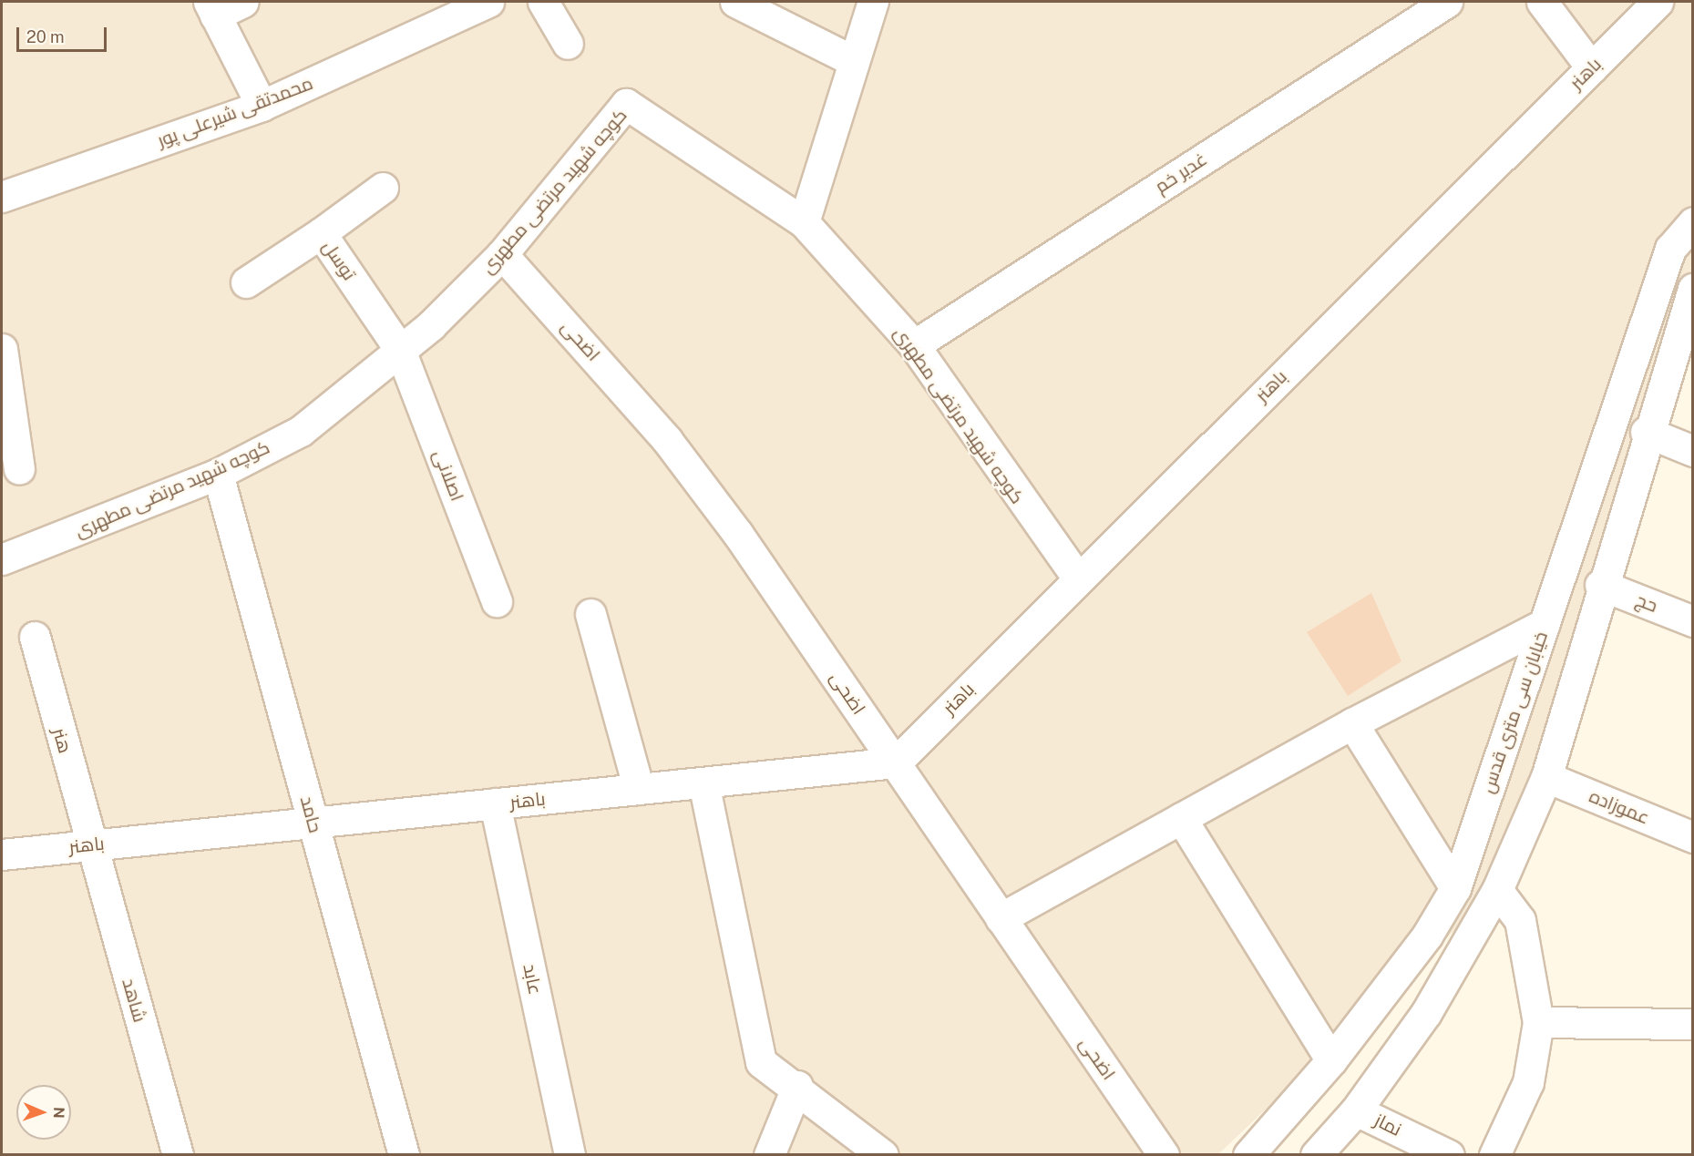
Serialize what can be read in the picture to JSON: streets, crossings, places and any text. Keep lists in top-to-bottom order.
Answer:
{
  "streets": {
    "street": [
      "باهنر",
      "محمدتقی شیرعلی پور",
      "غدیر خم",
      "کوچه شهید مرتضی مطهری",
      "توسل",
      "اضحی",
      "اصلانی",
      "حج",
      "خیابان سی متری قدس",
      "هنر",
      "عموزاده",
      "حامد",
      "عابد",
      "شاهد",
      "نماز"
    ]
  },
  "crossings": [
    ["باهنر", "کوچه شهید مرتضی مطهری"],
    ["باهنر", "اضحی"],
    ["باهنر", "هنر"],
    ["باهنر", "حامد"],
    ["باهنر", "عابد"],
    ["باهنر", "شاهد"],
    ["غدیر خم", "کوچه شهید مرتضی مطهری"],
    ["کوچه شهید مرتضی مطهری", "توسل"],
    ["کوچه شهید مرتضی مطهری", "اضحی"],
    ["کوچه شهید مرتضی مطهری", "اصلانی"],
    ["کوچه شهید مرتضی مطهری", "حامد"],
    ["توسل", "اصلانی"],
    ["هنر", "شاهد"]
  ],
  "scale_bar": "20 m",
  "north": "right"
}
